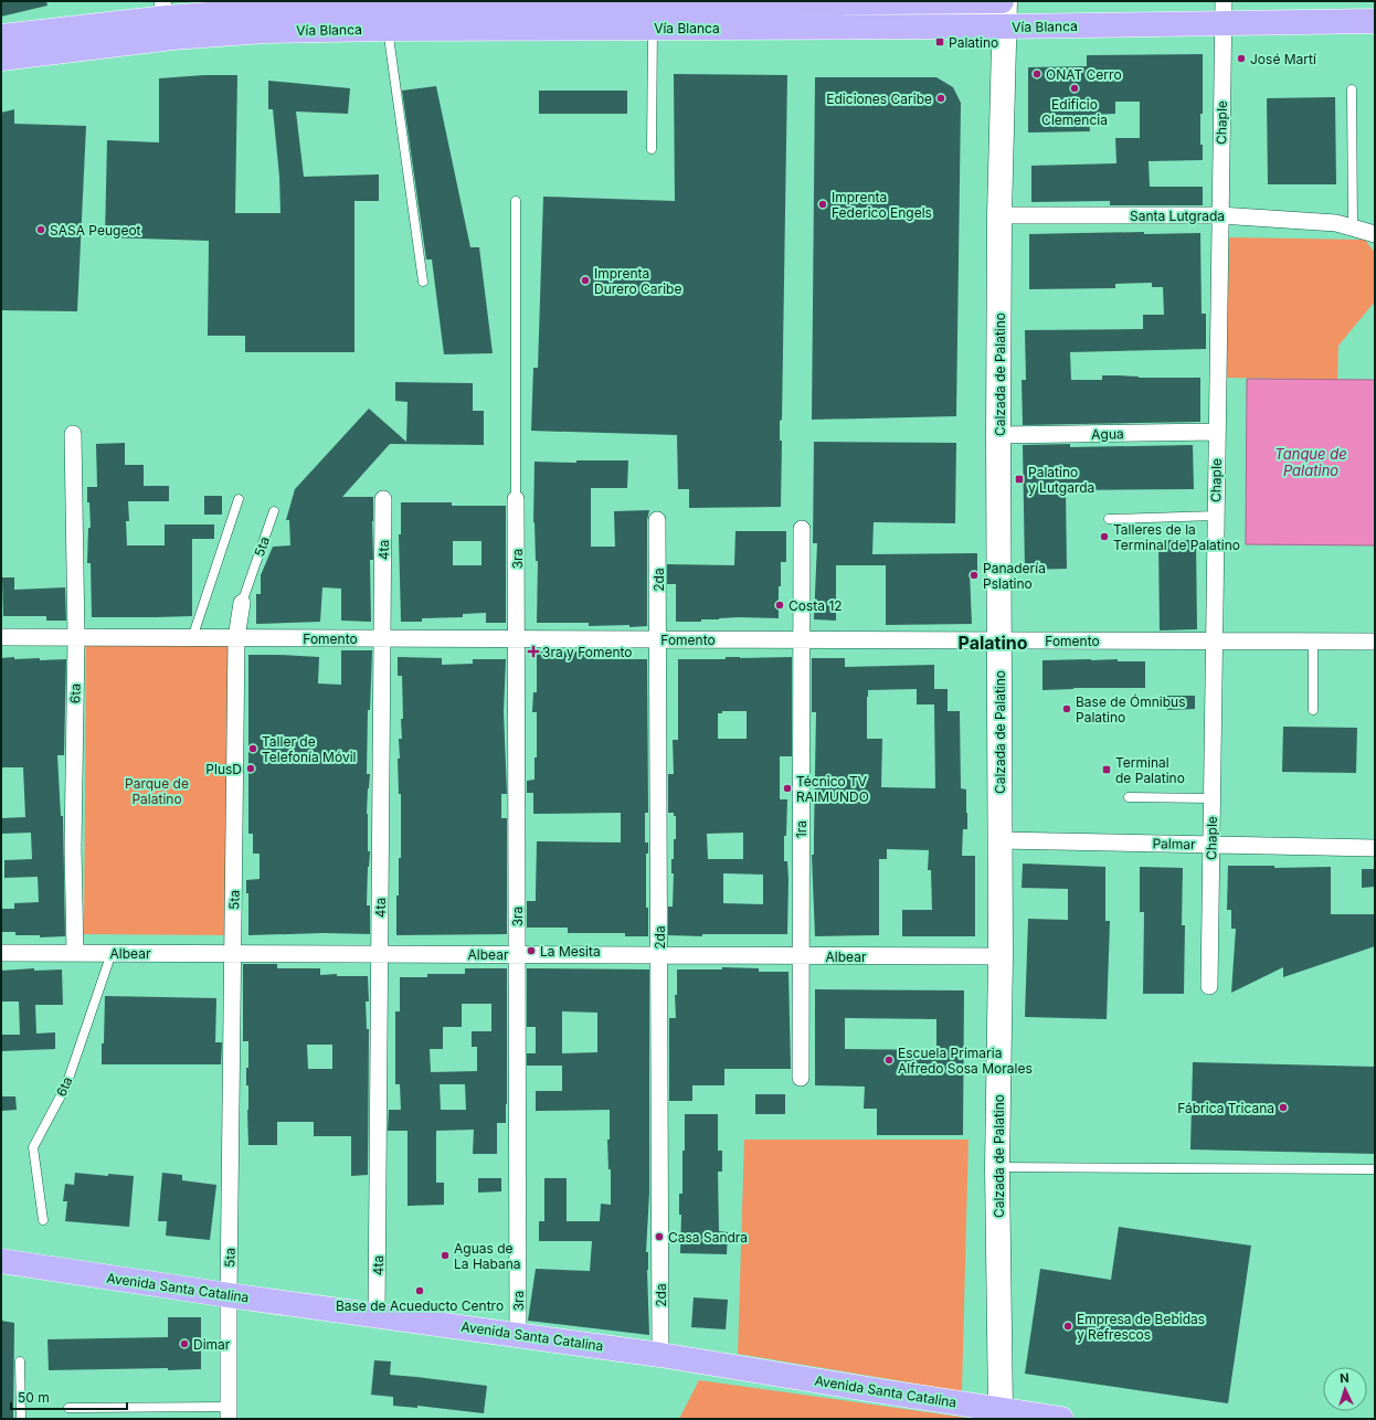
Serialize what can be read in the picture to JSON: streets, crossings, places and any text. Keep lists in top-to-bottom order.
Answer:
{
  "streets": {
    "main road": ["Vía Blanca", "Avenida Santa Catalina"],
    "street": [
      "Chaple",
      "Santa Lutgrada",
      "Calzada de Palatino",
      "Agua",
      "5ta",
      "4ta",
      "3ra",
      "2da",
      "Fomento",
      "6ta",
      "1ra",
      "Palmar",
      "Albear"
    ]
  },
  "crossings": [
    ["Vía Blanca", "Chaple"],
    ["Vía Blanca", "Calzada de Palatino"],
    ["Chaple", "Santa Lutgrada"],
    ["Chaple", "Agua"],
    ["Chaple", "Fomento"],
    ["Chaple", "Palmar"],
    ["Santa Lutgrada", "Calzada de Palatino"],
    ["Calzada de Palatino", "Agua"],
    ["Calzada de Palatino", "Fomento"],
    ["Calzada de Palatino", "Palmar"],
    ["Calzada de Palatino", "Albear"],
    ["Calzada de Palatino", "Avenida Santa Catalina"],
    ["5ta", "Fomento"],
    ["5ta", "Albear"],
    ["5ta", "Avenida Santa Catalina"],
    ["4ta", "Fomento"],
    ["4ta", "Albear"],
    ["4ta", "Avenida Santa Catalina"],
    ["3ra", "Fomento"],
    ["3ra", "Albear"],
    ["3ra", "Avenida Santa Catalina"],
    ["2da", "Fomento"],
    ["2da", "Albear"],
    ["2da", "Avenida Santa Catalina"],
    ["Fomento", "6ta"],
    ["Fomento", "1ra"],
    ["6ta", "Albear"],
    ["1ra", "Albear"]
  ],
  "districts": ["Palatino"],
  "water": ["Tanque de Palatino"],
  "parks": ["Parque de Palatino"],
  "places": {
    "transit": ["Palatino", "Palatino y Lutgarda", "Terminal de Palatino"],
    "other": [
      "José Martí",
      "ONAT Cerro",
      "Edificio Clemencia",
      "Ediciones Caribe",
      "Imprenta Federico Engels",
      "SASA Peugeot",
      "Imprenta Durero Caribe",
      "Talleres de la Terminal de Palatino",
      "Panadería Pslatino",
      "Costa 12",
      "Base de Ómnibus Palatino",
      "Taller de Telefonía Móvil",
      "PlusD",
      "Técnico TV RAIMUNDO",
      "La Mesita",
      "Escuela Primaria Alfredo Sosa Morales",
      "Fábrica Tricana",
      "Casa Sandra",
      "Aguas de La Habana",
      "Base de Acueducto Centro",
      "Empresa de Bebidas y Refrescos",
      "Dimar"
    ],
    "health": ["3ra y Fomento"]
  },
  "scale_bar": "50 m",
  "north": "top"
}
